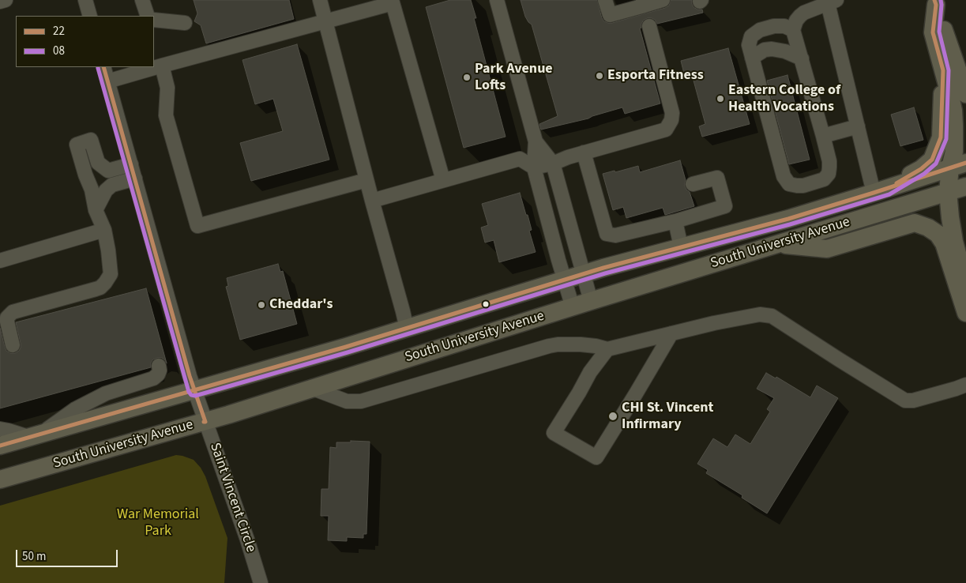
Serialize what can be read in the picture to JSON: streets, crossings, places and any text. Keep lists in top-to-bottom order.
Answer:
{
  "streets": {
    "main road": ["South University Avenue"],
    "street": ["Saint Vincent Circle"]
  },
  "crossings": [
    ["South University Avenue", "Saint Vincent Circle"]
  ],
  "parks": ["War Memorial Park"],
  "places": [
    "Esporta Fitness",
    "Park Avenue Lofts",
    "Eastern College of Health Vocations",
    "Cheddar's",
    "CHI St. Vincent Infirmary"
  ],
  "lines": ["transit line 22", "transit line 08"],
  "legend": ["22", "08"],
  "scale_bar": "50 m"
}
